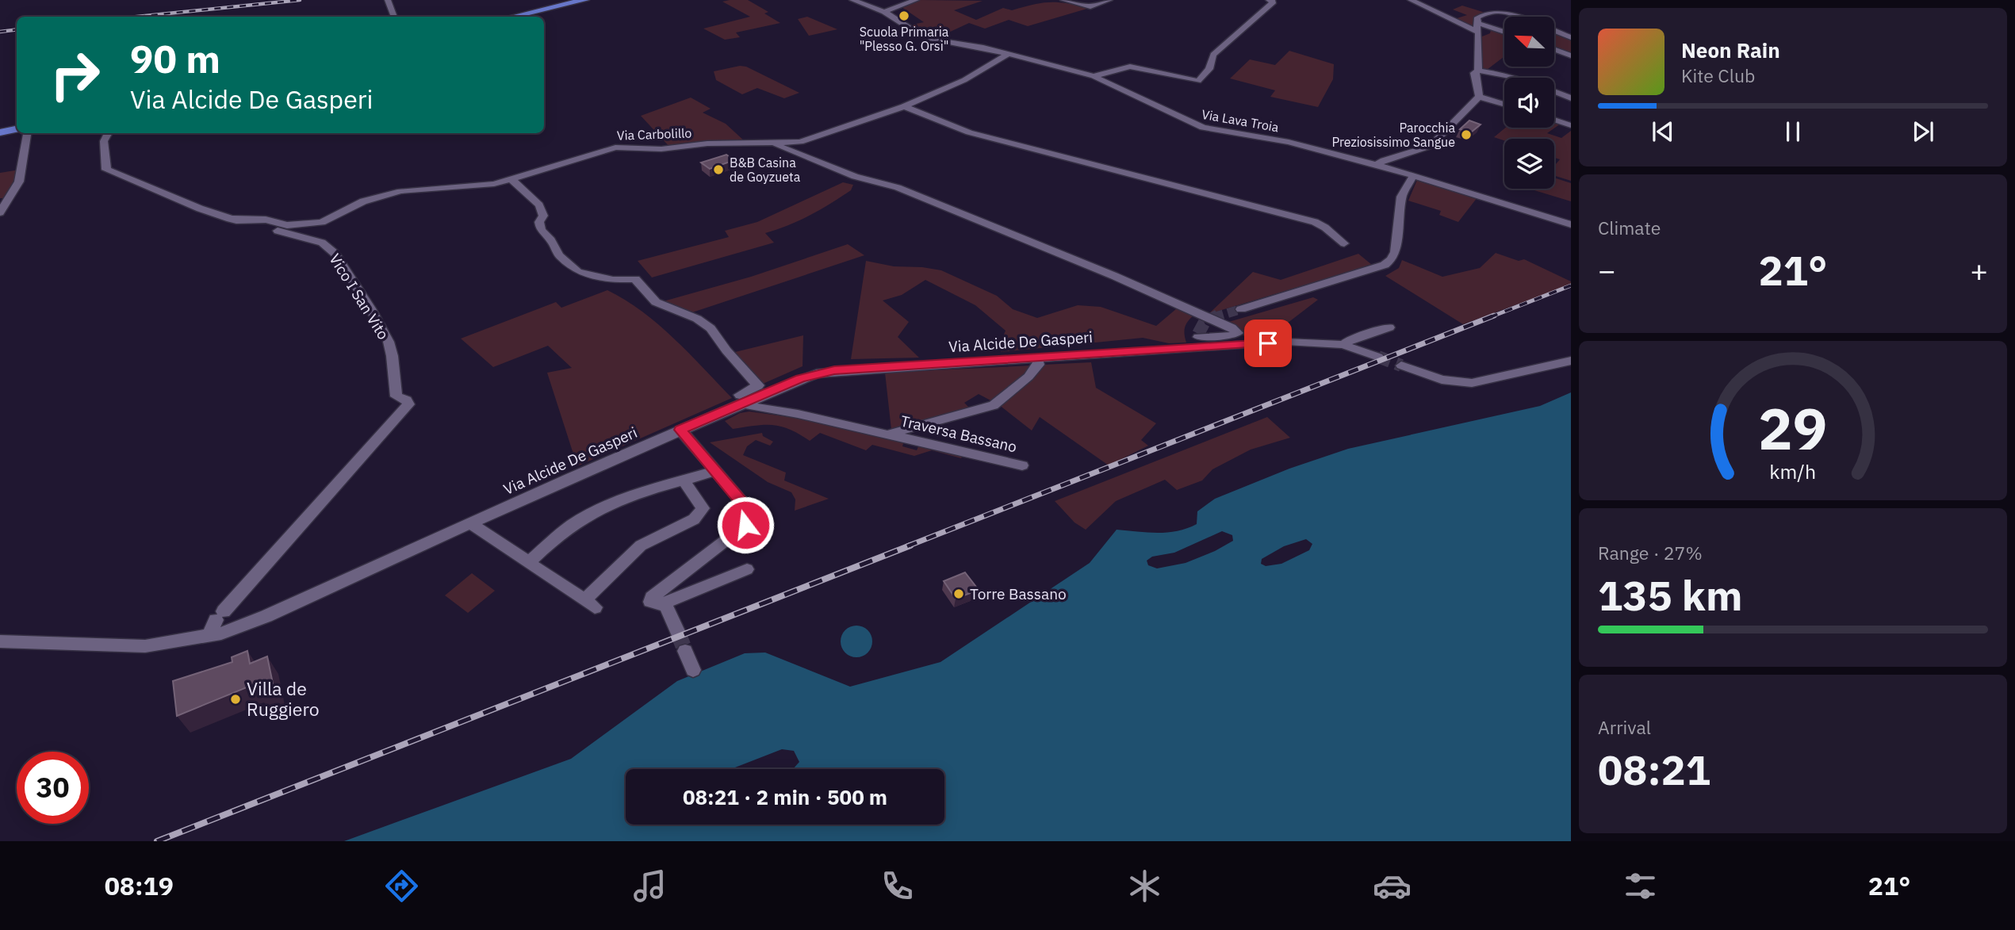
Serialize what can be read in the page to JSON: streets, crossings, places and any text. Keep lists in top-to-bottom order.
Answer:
{
  "streets": {
    "street": [
      "Via Lava Troia",
      "Via Carbolillo",
      "Vico I San Vito",
      "Via Alcide De Gasperi",
      "Traversa Bassano"
    ]
  },
  "crossings": [
    ["Via Lava Troia", "Via Carbolillo"],
    ["Via Carbolillo", "Vico I San Vito"],
    ["Vico I San Vito", "Via Alcide De Gasperi"],
    ["Via Alcide De Gasperi", "Traversa Bassano"]
  ],
  "places": [
    "Scuola Primaria \"Plesso G. Orsi\"",
    "Parocchia Preziosissimo Sangue",
    "B&B Casina de Goyzueta",
    "Torre Bassano",
    "Villa de Ruggiero"
  ],
  "north": "top left",
  "page": {
    "turn": ["90 m", "Via Alcide De Gasperi"],
    "song": ["Neon Rain", "Kite Club"],
    "tile": [
      "Climate",
      ["Range · 27%", "135 km"],
      ["Arrival", "08:21"]
    ],
    "heat": ["−", "21°", "+"],
    "limit": "30",
    "trip": "08:21 · 2 min · 500 m",
    "tabs": ["08:19", "21°"],
    "gauge": ["29", "km/h"]
  }
}
